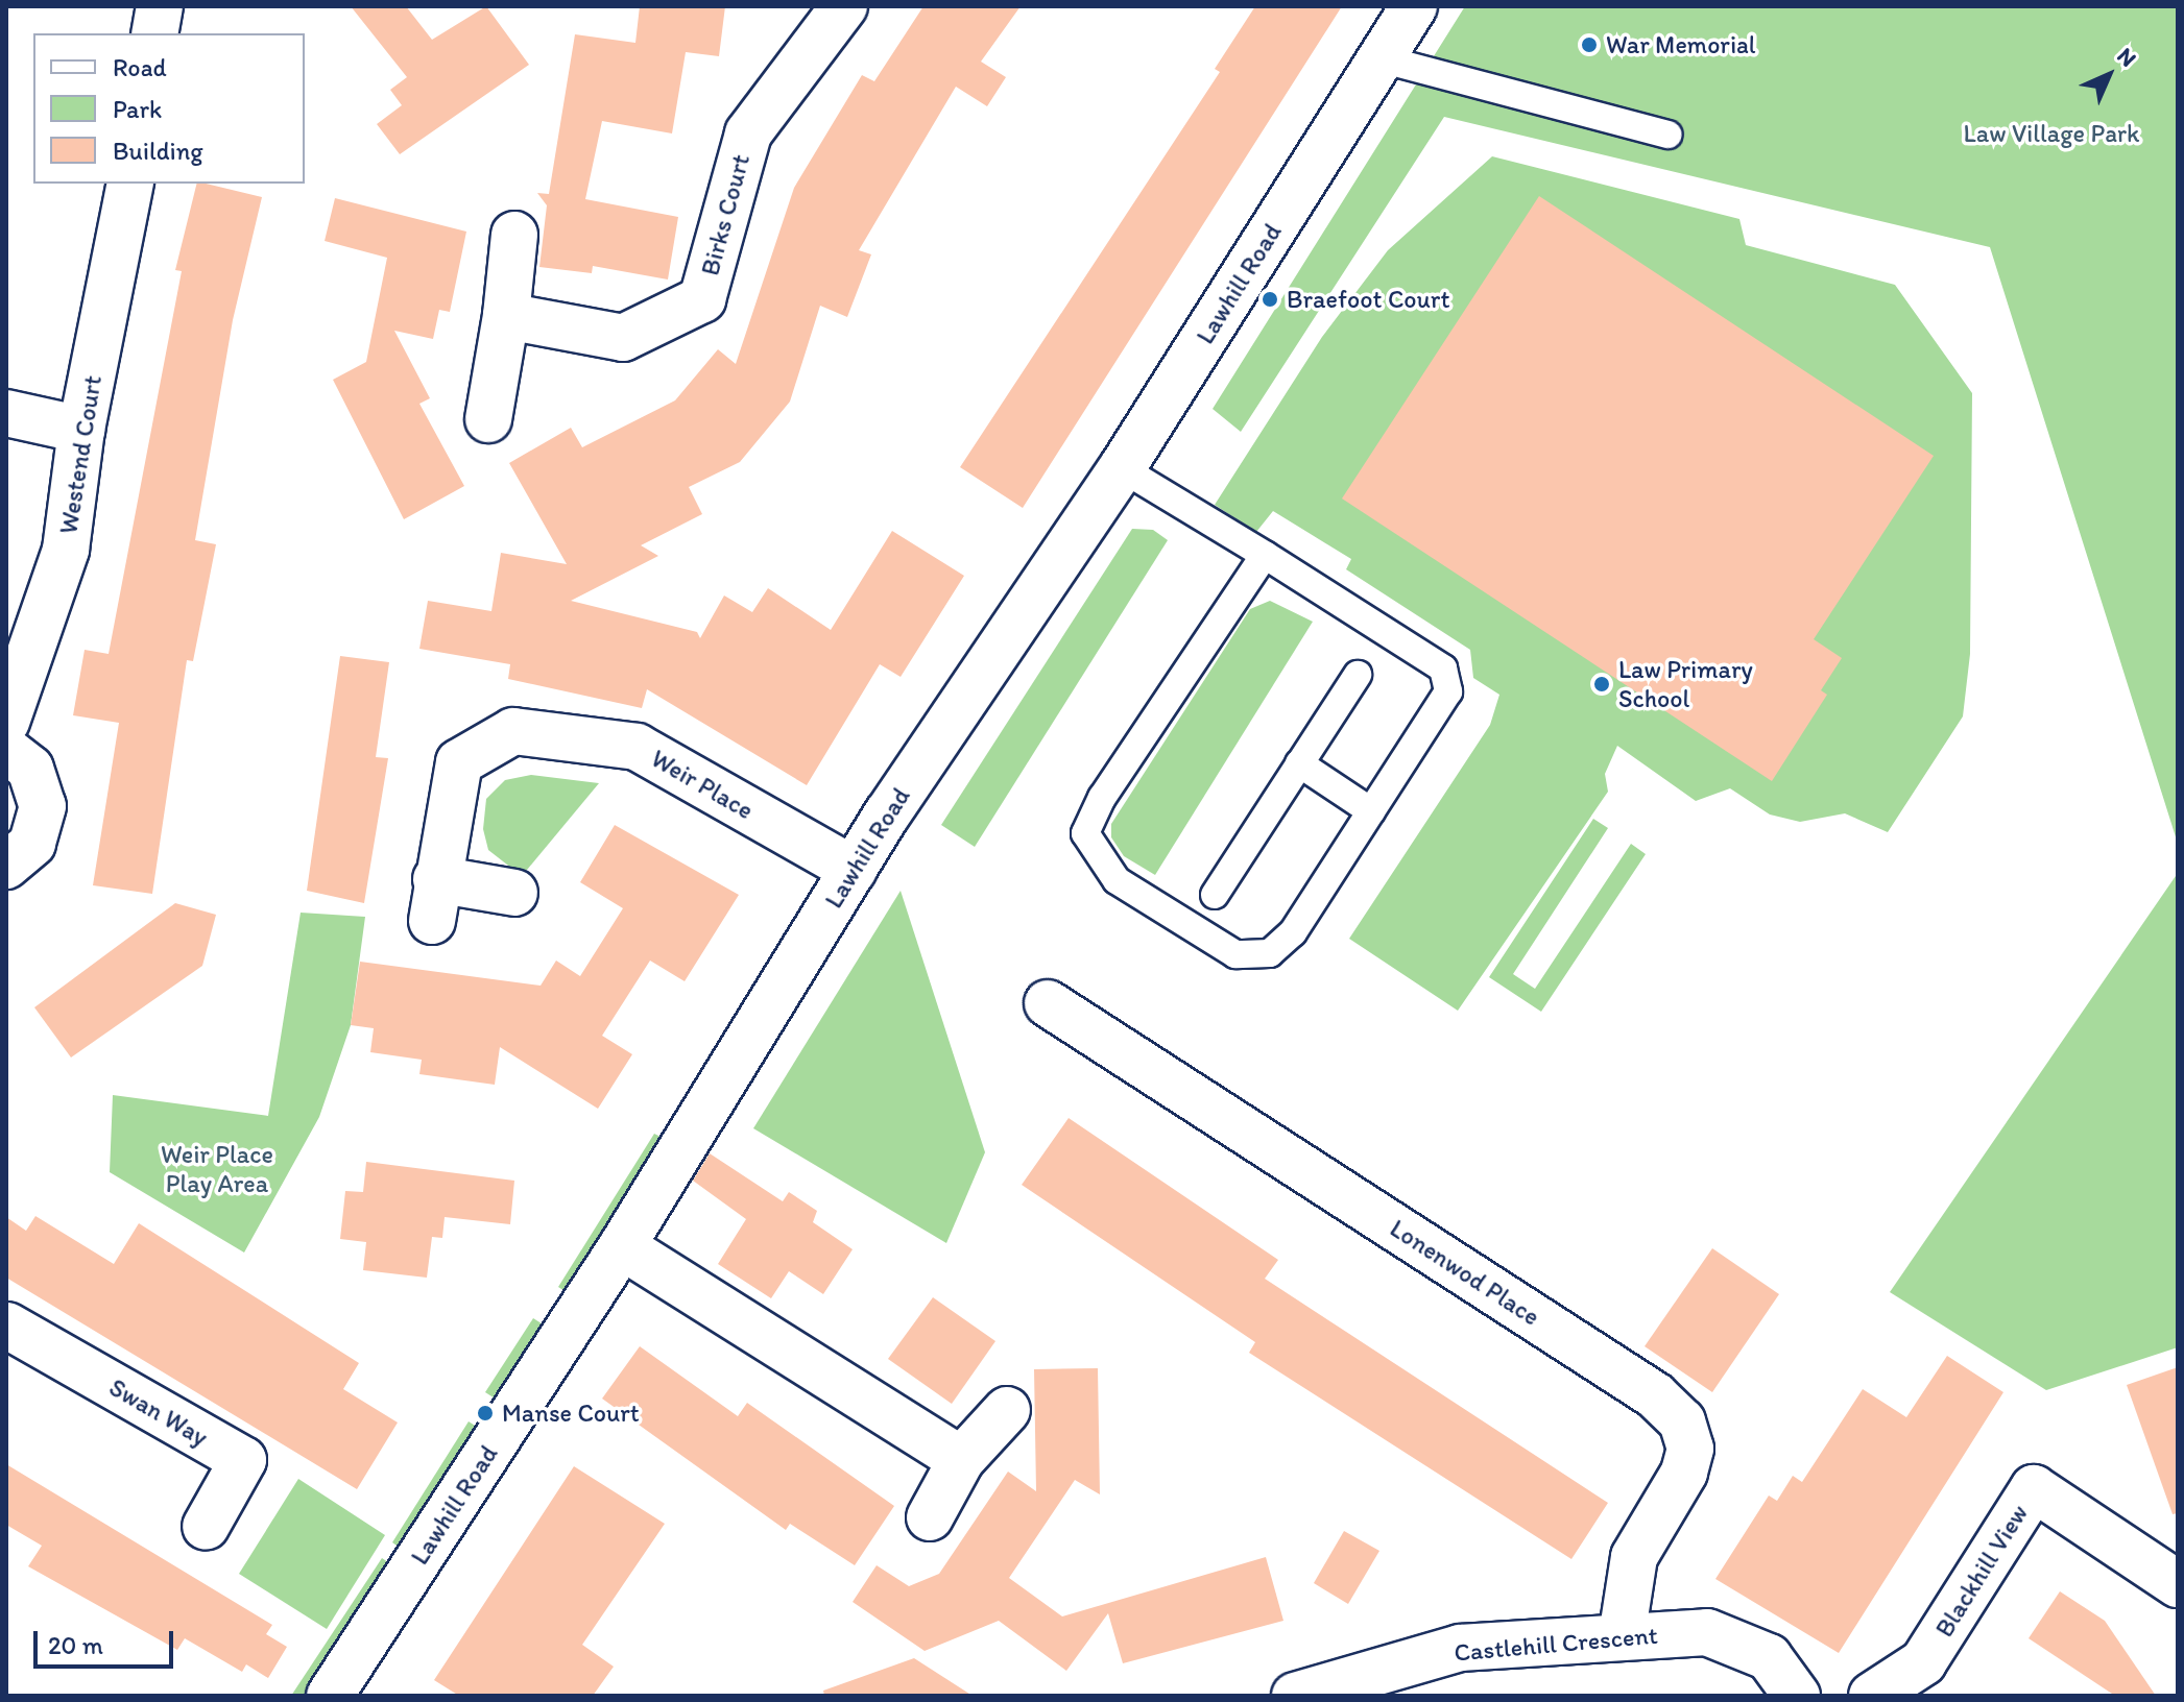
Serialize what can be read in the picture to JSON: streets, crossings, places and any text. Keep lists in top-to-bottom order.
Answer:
{
  "streets": {
    "street": [
      "Birks Court",
      "Lawhill Road",
      "Westend Court",
      "Weir Place",
      "Lonenwod Place",
      "Swan Way",
      "Blackhill View",
      "Castlehill Crescent"
    ]
  },
  "crossings": [
    ["Lawhill Road", "Weir Place"],
    ["Lonenwod Place", "Castlehill Crescent"]
  ],
  "parks": ["Law Village Park", "Weir Place Play Area"],
  "places": [
    "War Memorial",
    "Braefoot Court",
    "Law Primary School",
    "Manse Court"
  ],
  "legend": ["Road", "Park", "Building"],
  "scale_bar": "20 m",
  "north": "top right"
}
